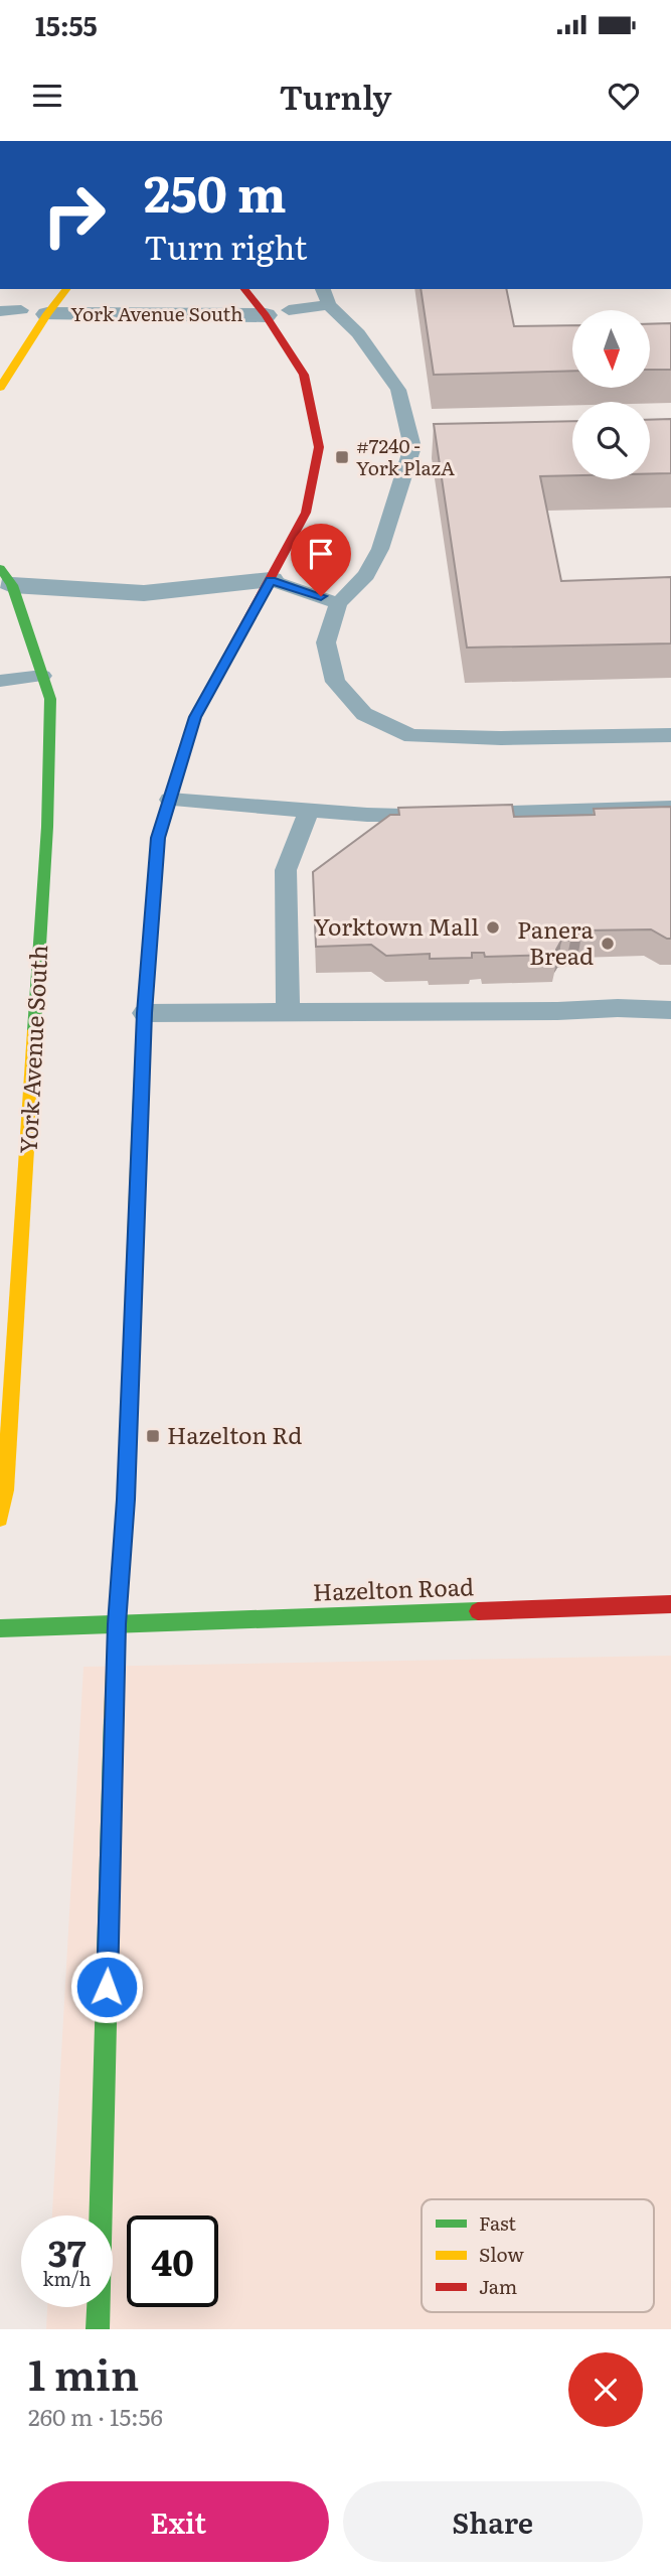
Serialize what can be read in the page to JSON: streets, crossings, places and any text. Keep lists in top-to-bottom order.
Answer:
{
  "streets": {
    "street": ["York Avenue South", "Hazelton Road"]
  },
  "crossings": [
    ["York Avenue South", "Hazelton Road"]
  ],
  "places": {
    "transit": ["#7240 - York PlazA", "Hazelton Rd"],
    "other": ["Yorktown Mall", "Panera Bread"]
  },
  "legend": ["Fast", "Slow", "Jam"],
  "north": "bottom",
  "page": {
    "status": "15:55",
    "header": "Turnly",
    "turn": ["250 m", "Turn right"],
    "speed": "37 km/h",
    "limit": "40",
    "heading": ["1 min", "260 m · 15:56"],
    "buttons": ["Exit", "Share"]
  }
}
